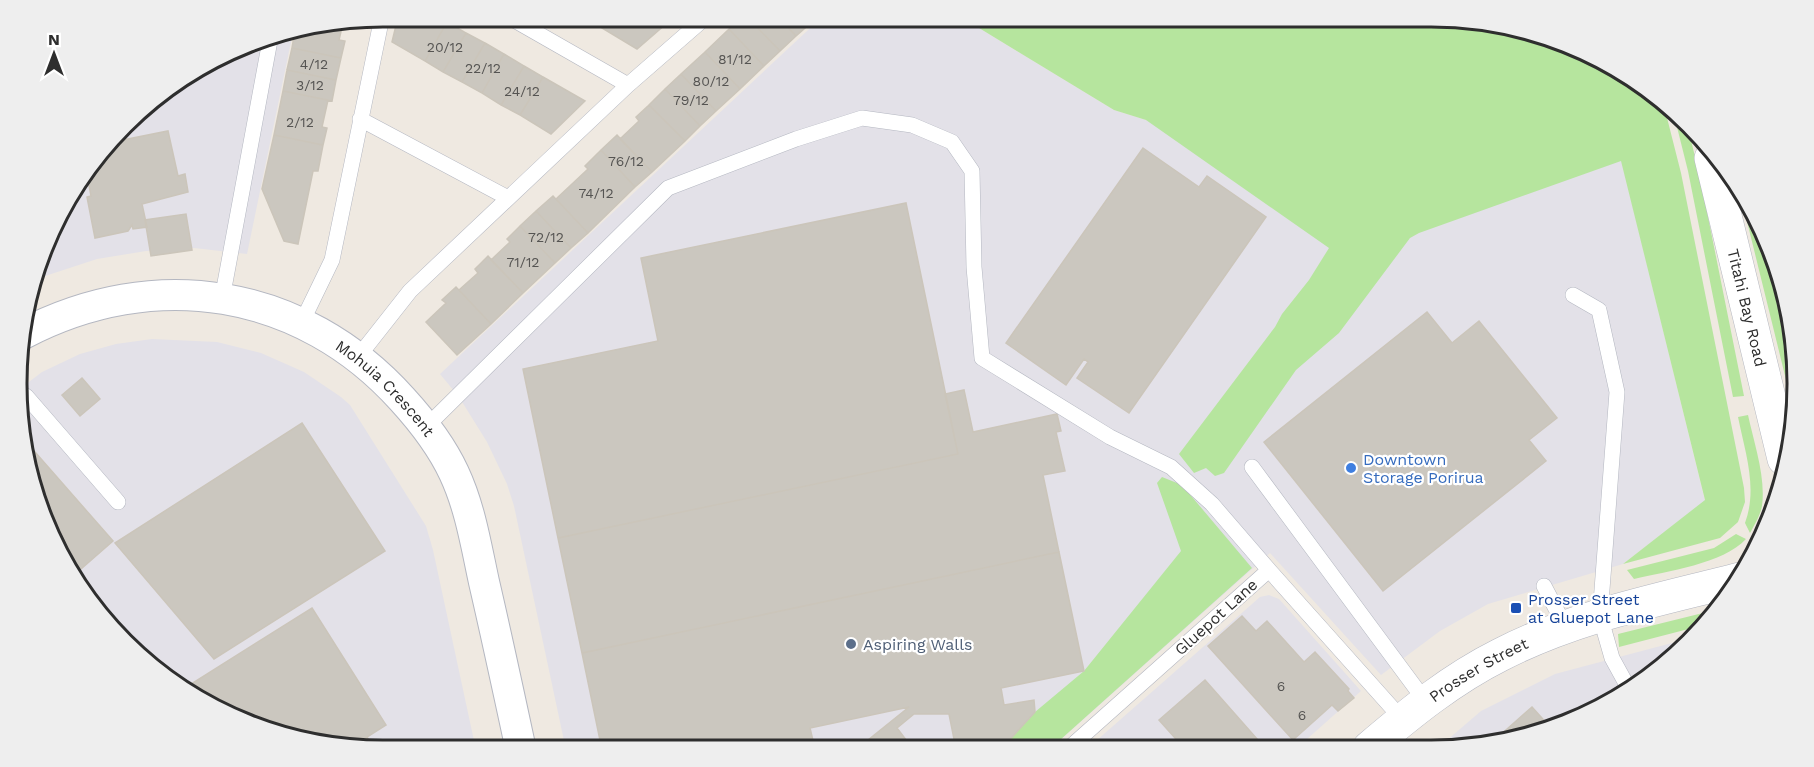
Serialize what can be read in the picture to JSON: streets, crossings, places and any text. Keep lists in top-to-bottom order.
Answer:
{
  "streets": {
    "main road": ["Titahi Bay Road", "Prosser Street"],
    "street": ["Mohuia Crescent"],
    "lane": ["Gluepot Lane"]
  },
  "crossings": [
    ["Gluepot Lane", "Prosser Street"]
  ],
  "places": {
    "other": ["Downtown Storage Porirua", "Aspiring Walls"],
    "transit": ["Prosser Street at Gluepot Lane"]
  },
  "house_numbers": [
    "20/12",
    "81/12",
    "4/12",
    "22/12",
    "80/12",
    "3/12",
    "24/12",
    "79/12",
    "2/12",
    "76/12",
    "74/12",
    "72/12",
    "71/12",
    "6",
    "6"
  ],
  "north": "top"
}
